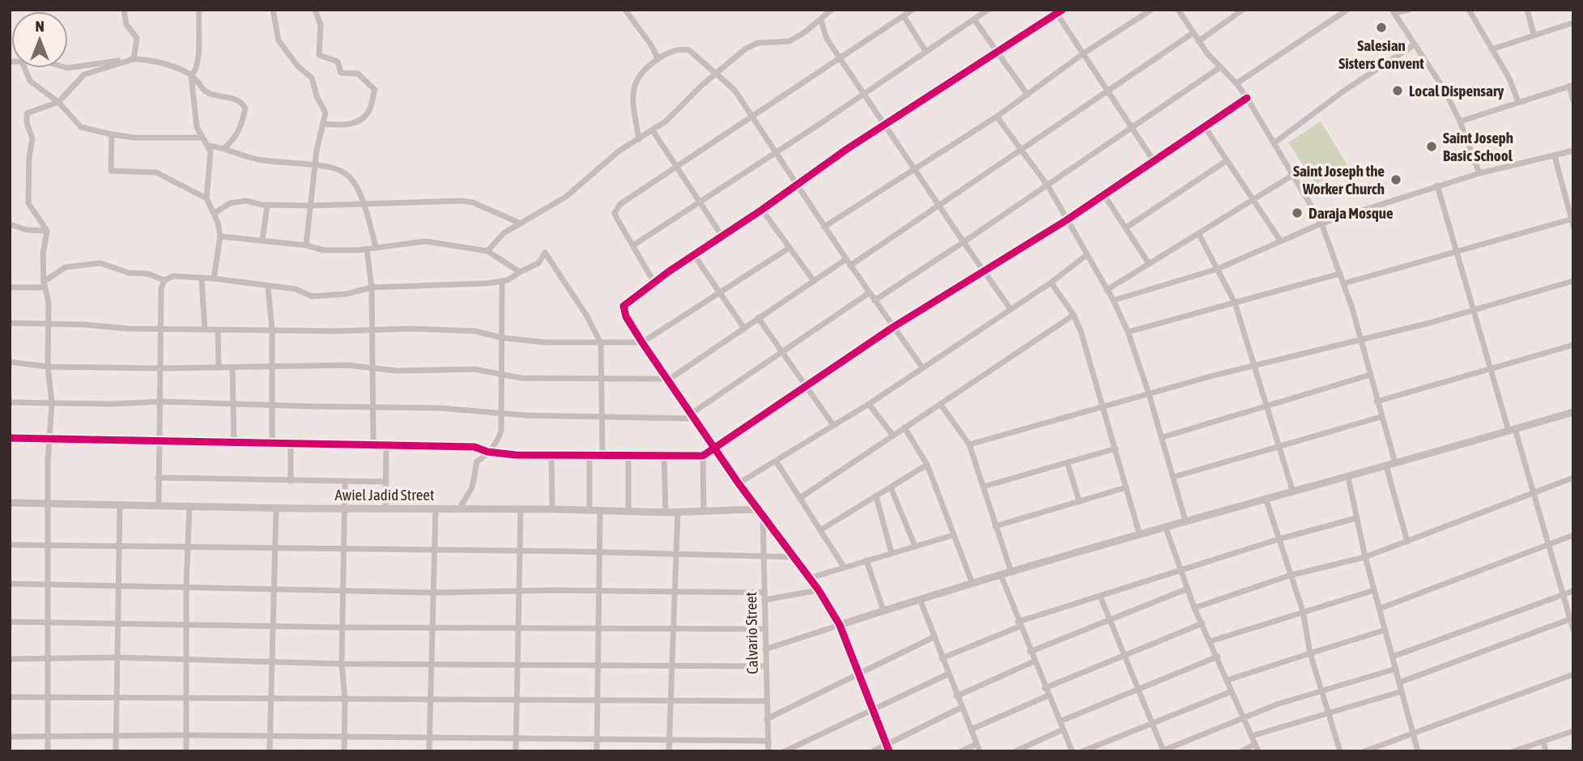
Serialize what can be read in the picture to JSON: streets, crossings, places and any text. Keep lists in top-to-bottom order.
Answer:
{
  "streets": {
    "street": ["Awiel Jadid Street", "Calvario Street"]
  },
  "crossings": [
    ["Awiel Jadid Street", "Calvario Street"]
  ],
  "places": [
    "Salesian Sisters Convent",
    "Local Dispensary",
    "Saint Joseph Basic School",
    "Saint Joseph the Worker Church",
    "Daraja Mosque"
  ],
  "north": "top"
}
